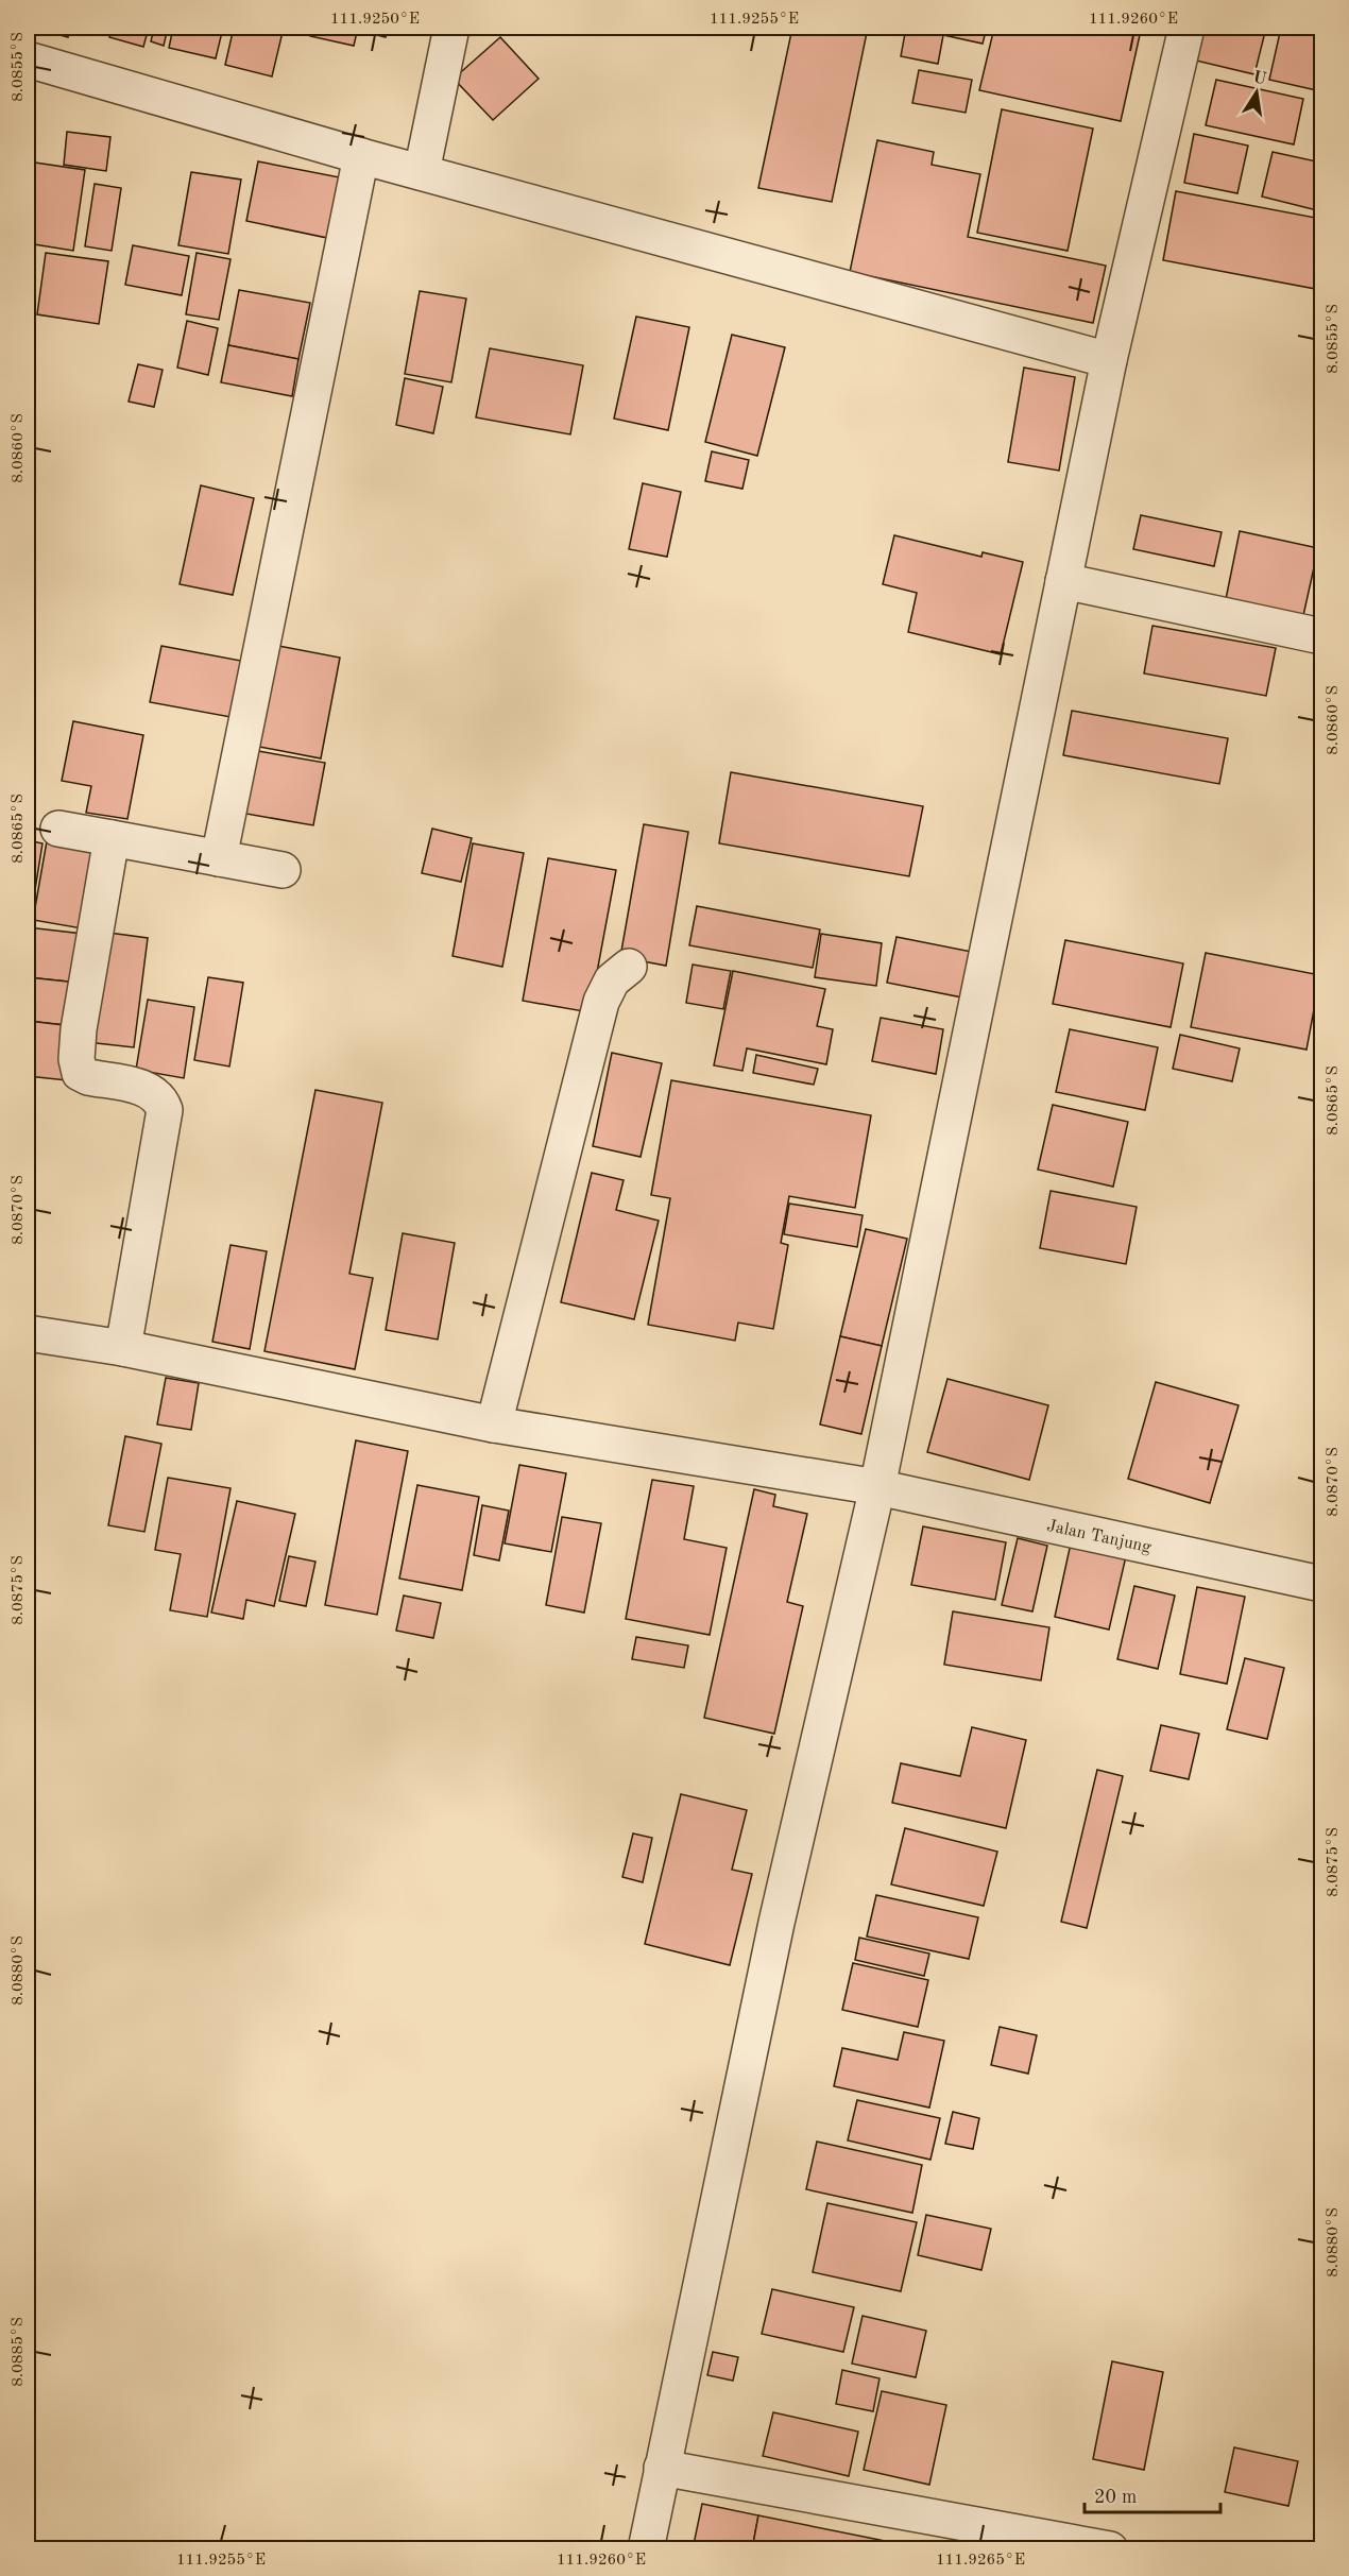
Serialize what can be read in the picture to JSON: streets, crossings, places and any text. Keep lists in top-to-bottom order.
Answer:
{
  "streets": {
    "street": ["Jalan Tanjung"]
  },
  "scale_bar": "20 m",
  "north": "top",
  "coordinates": [
    "111.9250°E",
    "111.9255°E",
    "111.9260°E",
    "8.0855°S",
    "8.0860°S",
    "8.0865°S",
    "8.0870°S",
    "8.0875°S",
    "8.0880°S",
    "8.0885°S",
    "111.9265°E"
  ]
}
